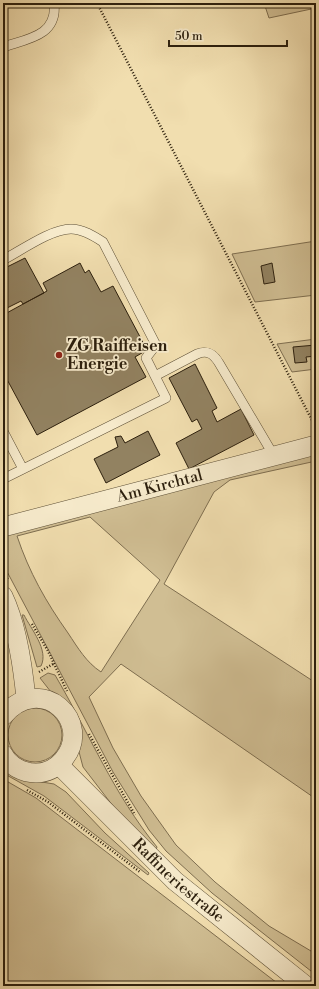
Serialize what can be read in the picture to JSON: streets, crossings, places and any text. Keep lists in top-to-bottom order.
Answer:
{
  "streets": {
    "street": ["Am Kirchtal", "Raffineriestraße"]
  },
  "places": ["ZG Raiffeisen Energie"],
  "scale_bar": "50 m"
}
